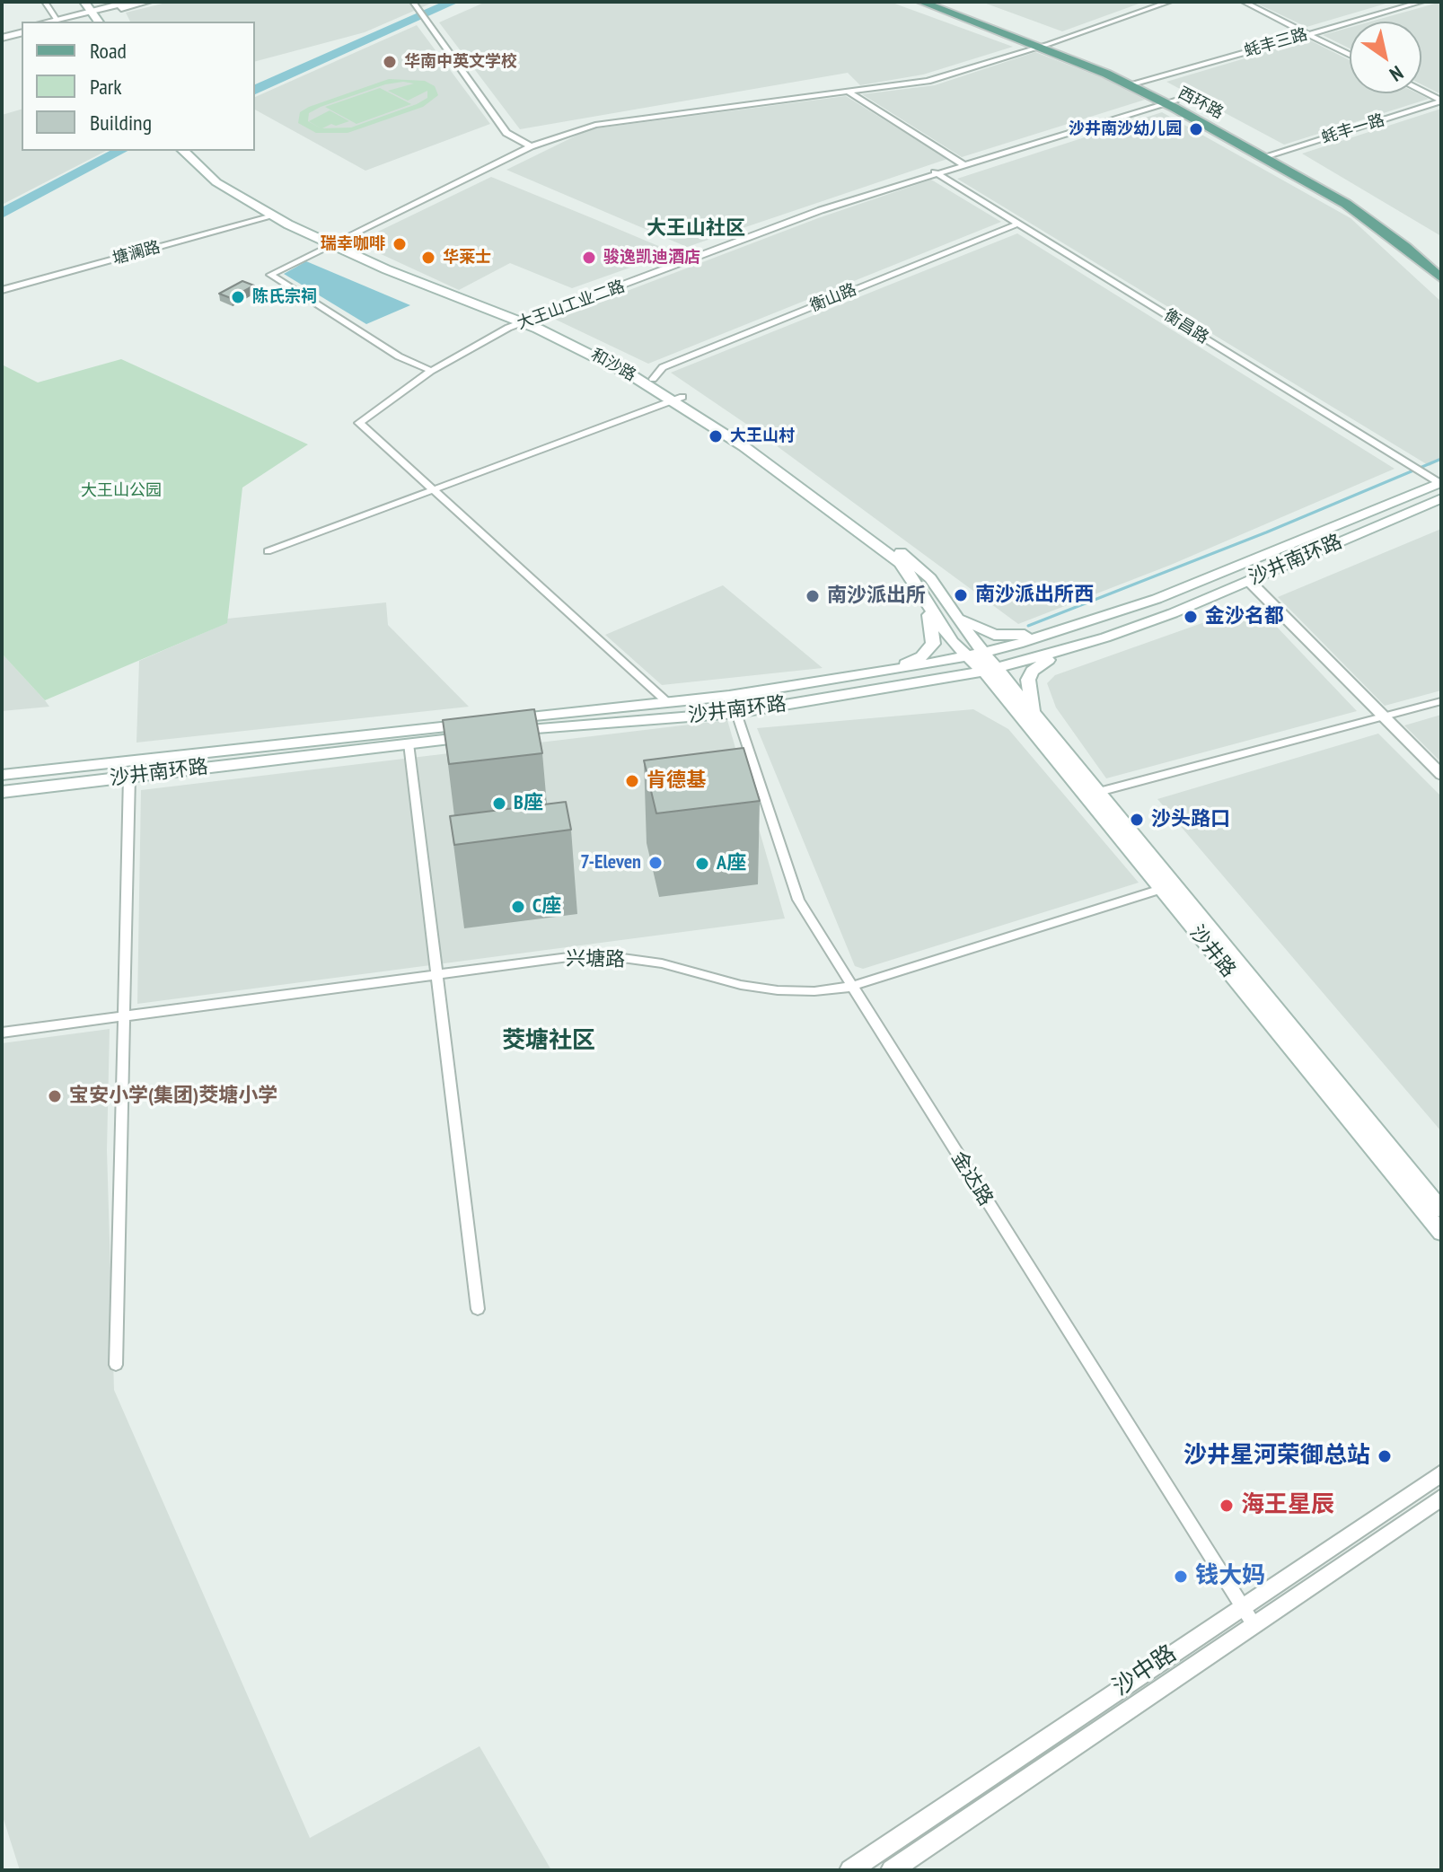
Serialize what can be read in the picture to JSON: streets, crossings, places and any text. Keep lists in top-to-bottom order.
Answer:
{
  "streets": {
    "main road": [
      "西环路",
      "和沙路",
      "沙井南环路",
      "沙井路"
    ],
    "street": [
      "蚝丰三路",
      "蚝丰一路",
      "塘澜路",
      "衡山路",
      "大王山工业二路",
      "衡昌路",
      "兴塘路",
      "金达路",
      "沙中路"
    ]
  },
  "crossings": [
    ["蚝丰三路", "西环路"],
    ["西环路", "蚝丰一路"],
    ["西环路", "大王山工业二路"],
    ["塘澜路", "和沙路"],
    ["衡山路", "衡昌路"],
    ["衡山路", "和沙路"],
    ["大王山工业二路", "衡昌路"],
    ["大王山工业二路", "和沙路"],
    ["衡昌路", "沙井南环路"],
    ["和沙路", "沙井南环路"],
    ["和沙路", "沙井路"],
    ["沙井南环路", "沙井路"],
    ["沙井南环路", "金达路"],
    ["沙井路", "兴塘路"],
    ["兴塘路", "金达路"],
    ["金达路", "沙中路"]
  ],
  "districts": ["大王山社区", "茭塘社区"],
  "parks": ["大王山公园"],
  "places": [
    "华南中英文学校",
    "沙井南沙幼儿园",
    "瑞幸咖啡",
    "华莱士",
    "骏逸凯迪酒店",
    "陈氏宗祠",
    "大王山村",
    "南沙派出所西",
    "南沙派出所",
    "金沙名都",
    "肯德基",
    "B座",
    "沙头路口",
    "7-Eleven",
    "A座",
    "C座",
    "宝安小学(集团)茭塘小学",
    "沙井星河荣御总站",
    "海王星辰",
    "钱大妈"
  ],
  "legend": ["Road", "Park", "Building"],
  "north": "bottom right"
}
